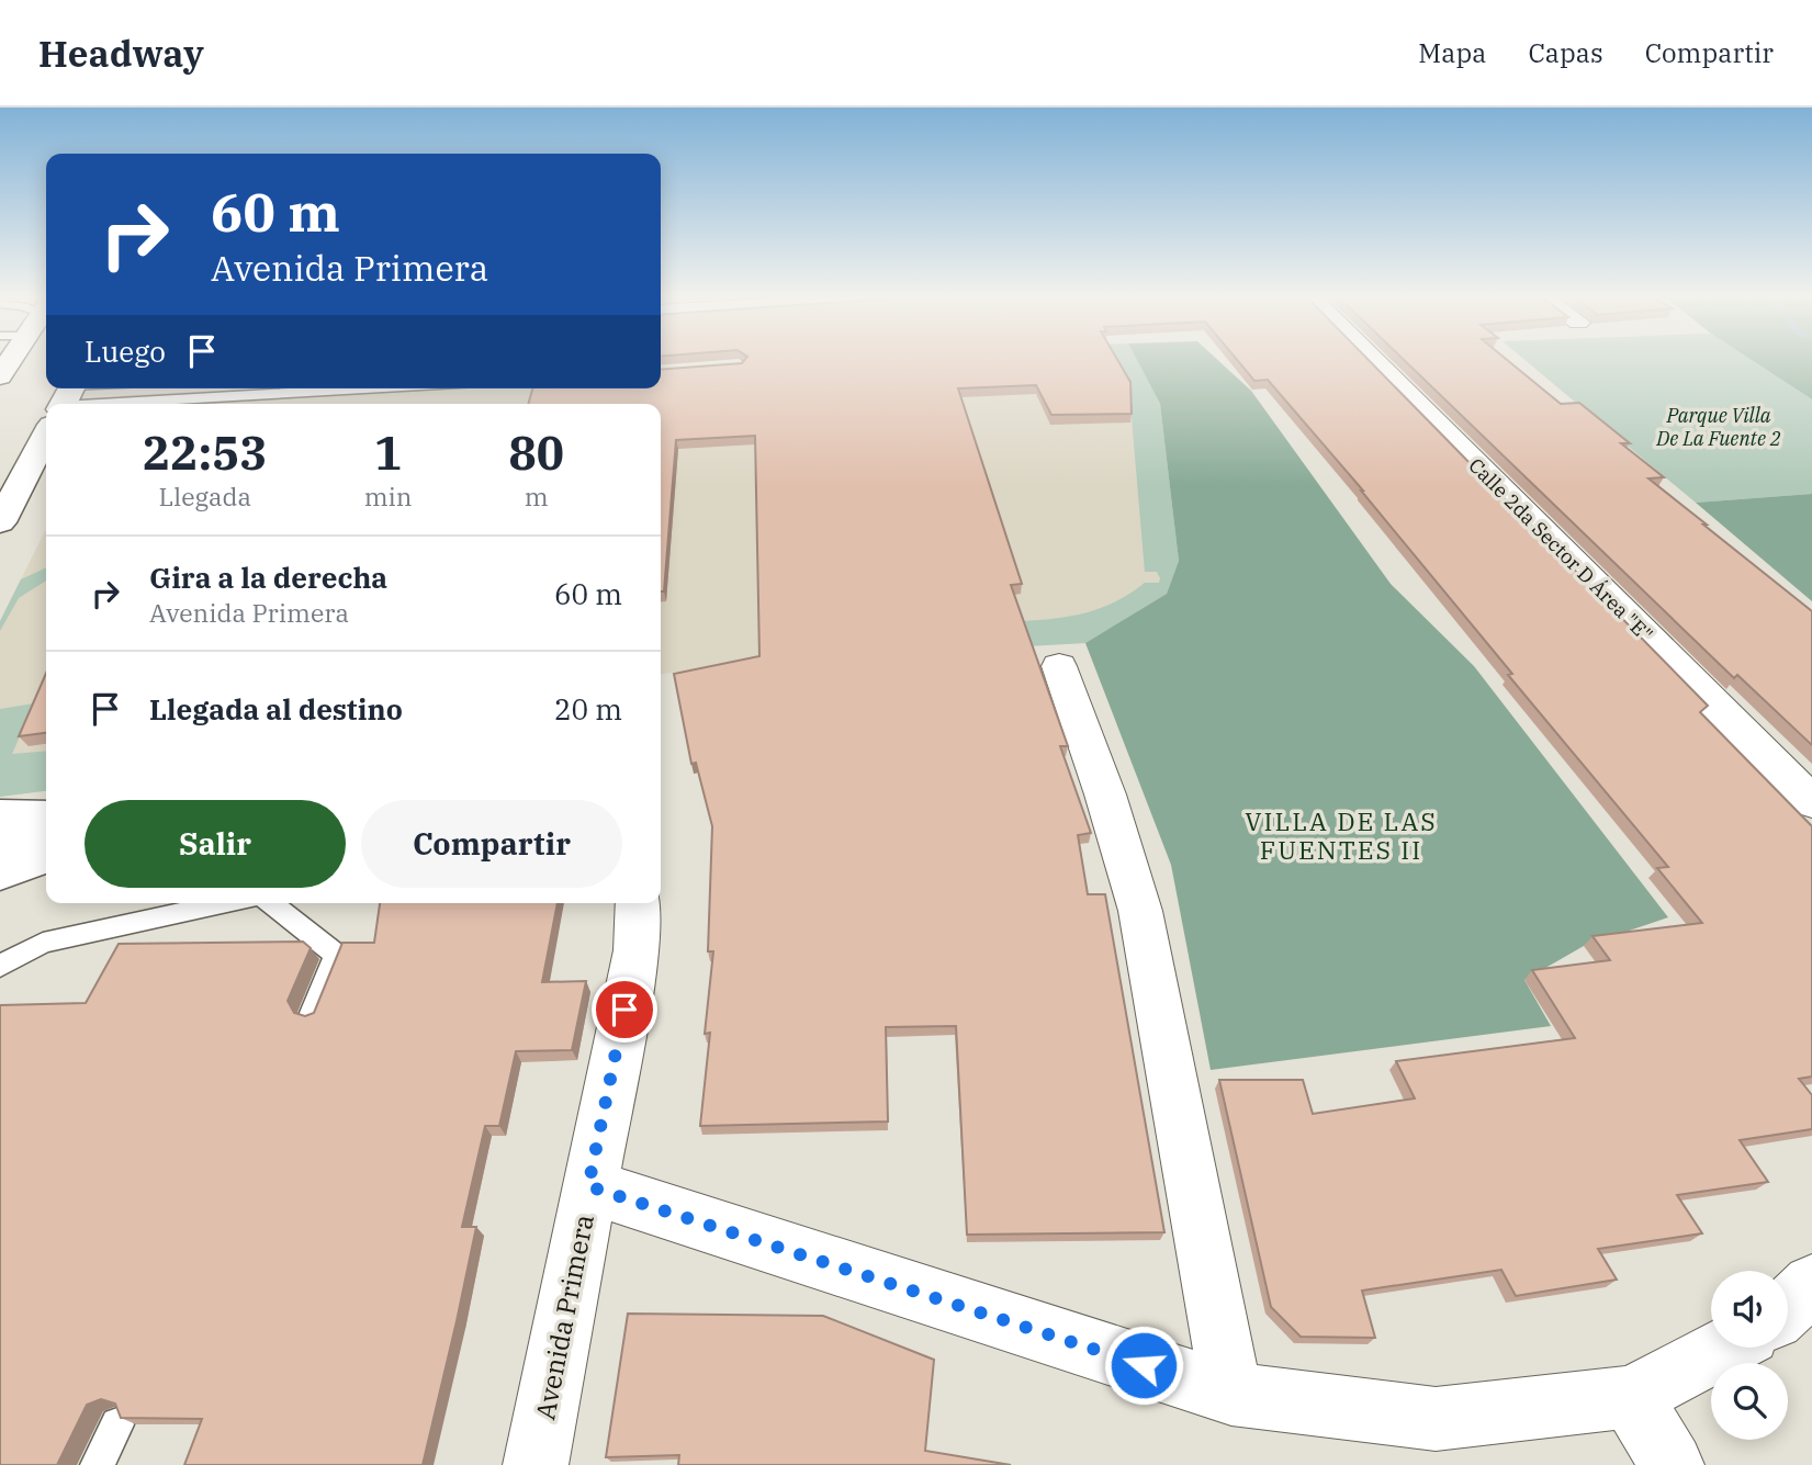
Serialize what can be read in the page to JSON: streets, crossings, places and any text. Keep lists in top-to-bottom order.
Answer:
{
  "streets": {
    "street": ["Calle 2da Sector D Área \"E\"", "Avenida Primera"]
  },
  "districts": ["VILLA DE LAS FUENTES II"],
  "parks": ["Parque Villa De La Fuente 2"],
  "page": {
    "header": "Headway",
    "nav": ["Mapa", "Capas", "Compartir"],
    "turn": ["60 m", "Avenida Primera"],
    "then": "Luego",
    "eta": [
      "22:53",
      "Llegada",
      "1",
      "min",
      "80",
      "m"
    ],
    "list": [
      {
        "name": "Gira a la derecha",
        "note": "Avenida Primera",
        "value": "60 m"
      },
      {
        "name": "Llegada al destino",
        "value": "20 m"
      }
    ],
    "buttons": ["Salir", "Compartir"]
  }
}
